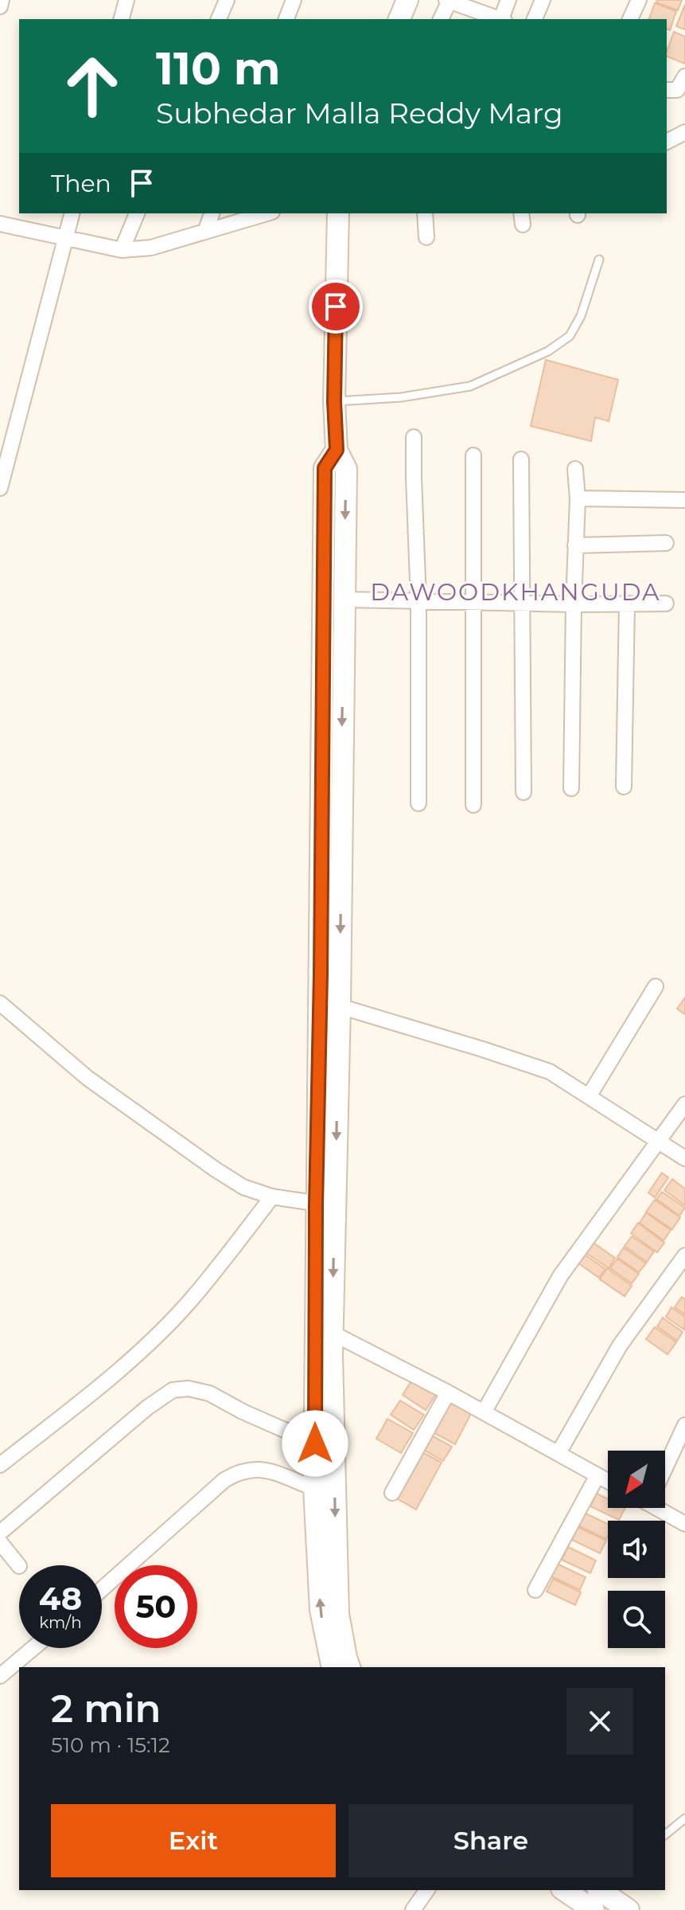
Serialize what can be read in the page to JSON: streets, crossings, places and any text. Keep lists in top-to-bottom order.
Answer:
{
  "districts": ["DAWOODKHANGUDA"],
  "north": "bottom left",
  "page": {
    "turn": ["110 m", "Subhedar Malla Reddy Marg"],
    "then": "Then",
    "speed": "48 km/h",
    "limit": "50",
    "heading": ["2 min", "510 m · 15:12"],
    "buttons": ["Exit", "Share"]
  }
}
